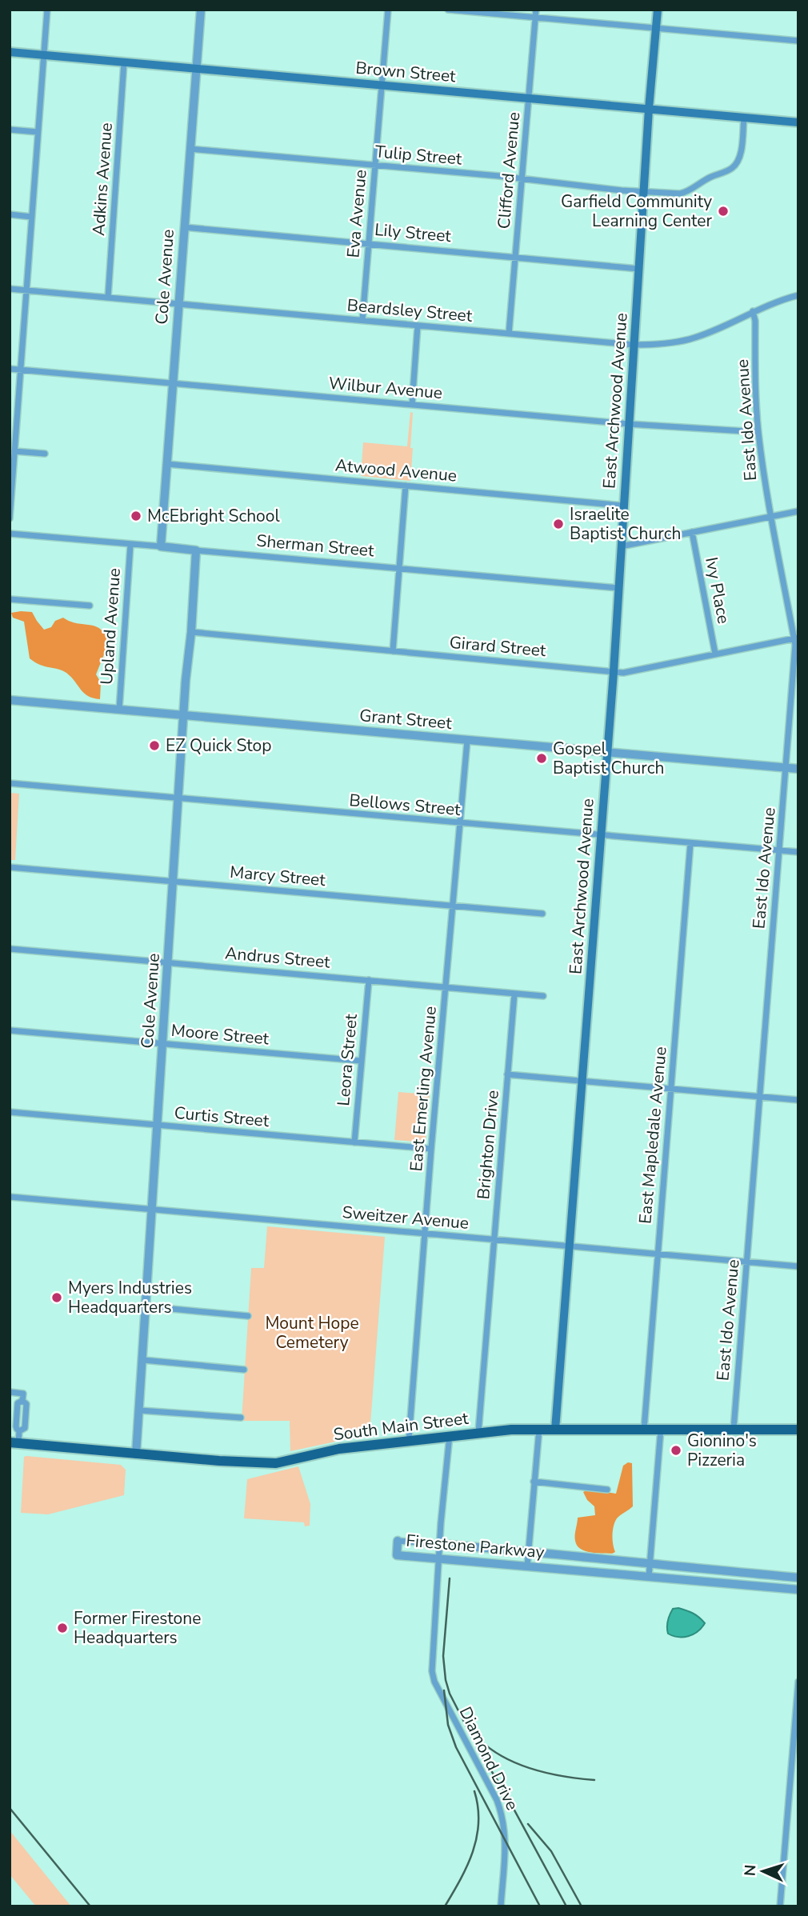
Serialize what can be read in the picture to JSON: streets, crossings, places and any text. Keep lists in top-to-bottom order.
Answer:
{
  "streets": {
    "main road": ["Brown Street", "East Archwood Avenue", "South Main Street"],
    "street": [
      "Tulip Street",
      "Clifford Avenue",
      "Adkins Avenue",
      "Eva Avenue",
      "Lily Street",
      "Cole Avenue",
      "Beardsley Street",
      "Wilbur Avenue",
      "East Ido Avenue",
      "Atwood Avenue",
      "Sherman Street",
      "Ivy Place",
      "Upland Avenue",
      "Girard Street",
      "Grant Street",
      "Bellows Street",
      "Marcy Street",
      "Andrus Street",
      "Moore Street",
      "Leora Street",
      "East Emerling Avenue",
      "Curtis Street",
      "East Mapledale Avenue",
      "Brighton Drive",
      "Sweitzer Avenue",
      "Firestone Parkway",
      "Diamond Drive"
    ]
  },
  "crossings": [
    ["Brown Street", "Tulip Street"],
    ["Brown Street", "Clifford Avenue"],
    ["Brown Street", "Adkins Avenue"],
    ["Brown Street", "Eva Avenue"],
    ["Brown Street", "Cole Avenue"],
    ["Brown Street", "East Archwood Avenue"],
    ["Tulip Street", "Clifford Avenue"],
    ["Tulip Street", "Eva Avenue"],
    ["Tulip Street", "Cole Avenue"],
    ["Tulip Street", "East Archwood Avenue"],
    ["Clifford Avenue", "Lily Street"],
    ["Clifford Avenue", "Beardsley Street"],
    ["Adkins Avenue", "Beardsley Street"],
    ["Eva Avenue", "Lily Street"],
    ["Eva Avenue", "Beardsley Street"],
    ["Lily Street", "Cole Avenue"],
    ["Lily Street", "East Archwood Avenue"],
    ["Cole Avenue", "Beardsley Street"],
    ["Cole Avenue", "Wilbur Avenue"],
    ["Cole Avenue", "Atwood Avenue"],
    ["Cole Avenue", "Sherman Street"],
    ["Cole Avenue", "Girard Street"],
    ["Cole Avenue", "Grant Street"],
    ["Cole Avenue", "Bellows Street"],
    ["Cole Avenue", "Marcy Street"],
    ["Cole Avenue", "Andrus Street"],
    ["Cole Avenue", "Moore Street"],
    ["Cole Avenue", "Curtis Street"],
    ["Cole Avenue", "Sweitzer Avenue"],
    ["Cole Avenue", "South Main Street"],
    ["Beardsley Street", "East Archwood Avenue"],
    ["Beardsley Street", "East Ido Avenue"],
    ["Wilbur Avenue", "East Archwood Avenue"],
    ["Wilbur Avenue", "East Ido Avenue"],
    ["East Archwood Avenue", "Atwood Avenue"],
    ["East Archwood Avenue", "Sherman Street"],
    ["East Archwood Avenue", "Girard Street"],
    ["East Archwood Avenue", "Grant Street"],
    ["East Archwood Avenue", "Bellows Street"],
    ["East Archwood Avenue", "Sweitzer Avenue"],
    ["East Archwood Avenue", "South Main Street"],
    ["East Ido Avenue", "Girard Street"],
    ["East Ido Avenue", "Grant Street"],
    ["East Ido Avenue", "Bellows Street"],
    ["East Ido Avenue", "Sweitzer Avenue"],
    ["East Ido Avenue", "South Main Street"],
    ["Sherman Street", "Upland Avenue"],
    ["Ivy Place", "Girard Street"],
    ["Upland Avenue", "Grant Street"],
    ["Grant Street", "East Emerling Avenue"],
    ["Bellows Street", "East Emerling Avenue"],
    ["Bellows Street", "East Mapledale Avenue"],
    ["Marcy Street", "East Emerling Avenue"],
    ["Andrus Street", "Leora Street"],
    ["Andrus Street", "East Emerling Avenue"],
    ["Andrus Street", "Brighton Drive"],
    ["Moore Street", "Leora Street"],
    ["Leora Street", "Curtis Street"],
    ["East Emerling Avenue", "Curtis Street"],
    ["East Emerling Avenue", "Sweitzer Avenue"],
    ["East Emerling Avenue", "South Main Street"],
    ["East Mapledale Avenue", "Sweitzer Avenue"],
    ["East Mapledale Avenue", "South Main Street"],
    ["Brighton Drive", "Sweitzer Avenue"],
    ["Brighton Drive", "South Main Street"],
    ["South Main Street", "Diamond Drive"],
    ["Firestone Parkway", "Diamond Drive"]
  ],
  "parks": ["Mount Hope Cemetery"],
  "places": [
    "Garfield Community Learning Center",
    "McEbright School",
    "Israelite Baptist Church",
    "EZ Quick Stop",
    "Gospel Baptist Church",
    "Myers Industries Headquarters",
    "Gionino's Pizzeria",
    "Former Firestone Headquarters"
  ],
  "north": "left"
}
